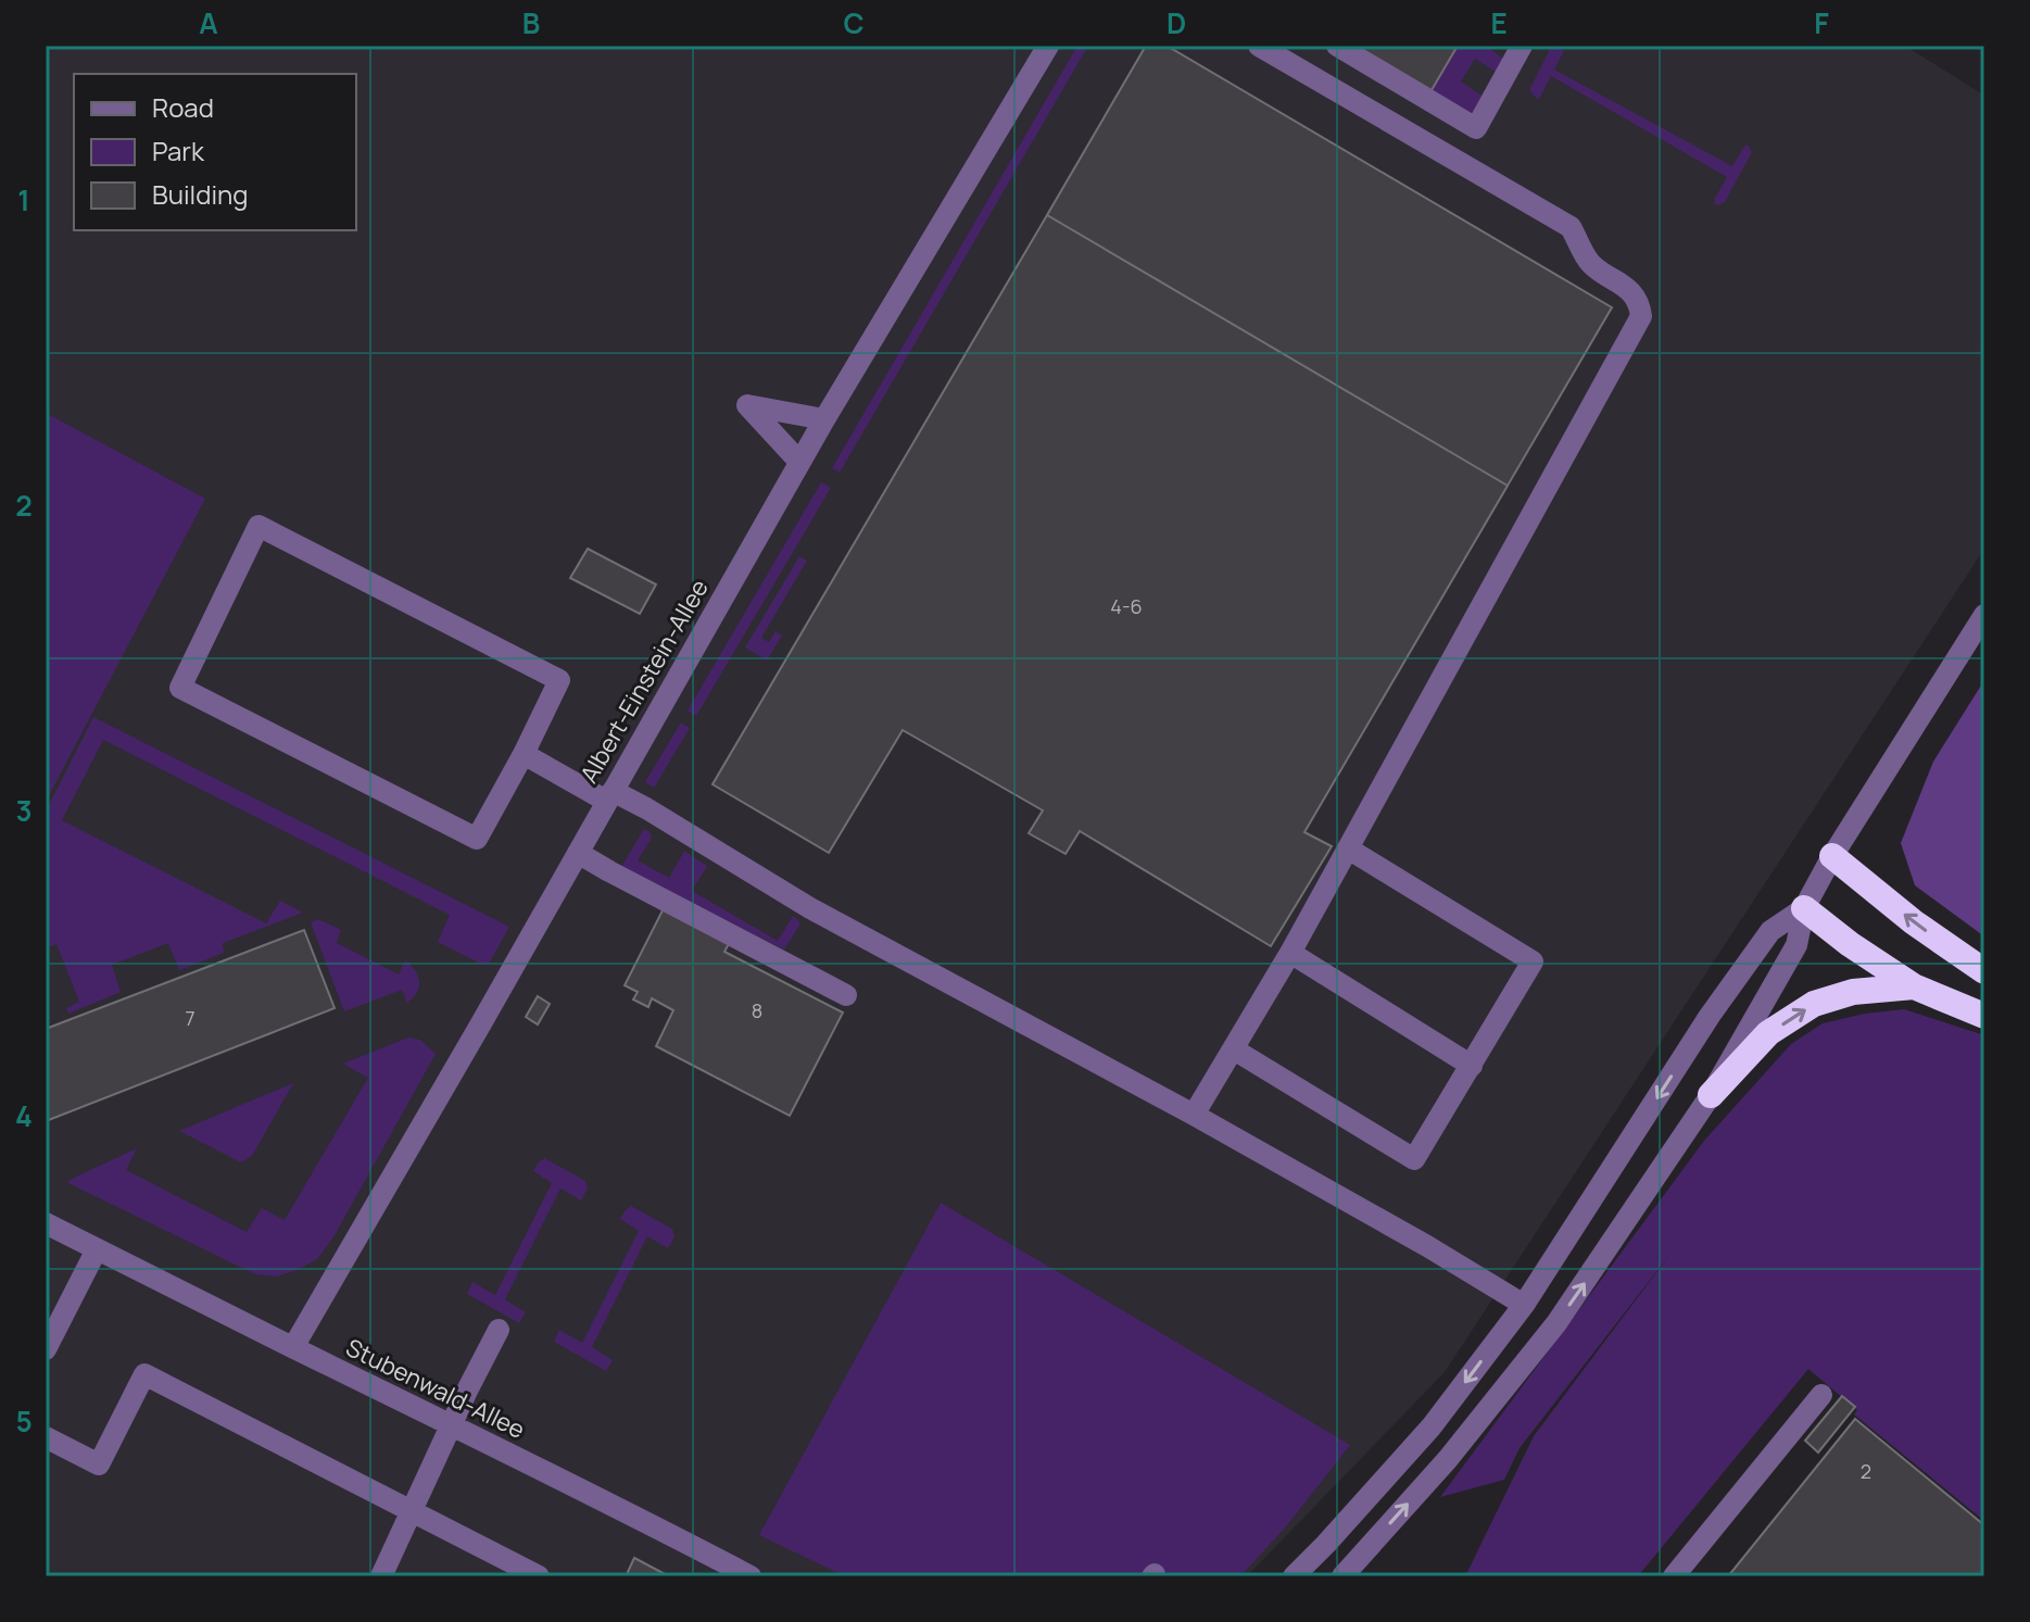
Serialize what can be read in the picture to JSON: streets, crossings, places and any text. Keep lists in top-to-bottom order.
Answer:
{
  "streets": {
    "street": ["Albert-Einstein-Allee", "Stubenwald-Allee"]
  },
  "crossings": [
    ["Albert-Einstein-Allee", "Stubenwald-Allee"]
  ],
  "house_numbers": [
    "4-6",
    "8",
    "7",
    "2"
  ],
  "legend": ["Road", "Park", "Building"],
  "grid": {
    "columns": [
      "A",
      "B",
      "C",
      "D",
      "E",
      "F"
    ],
    "rows": [
      "1",
      "2",
      "3",
      "4",
      "5"
    ]
  }
}
